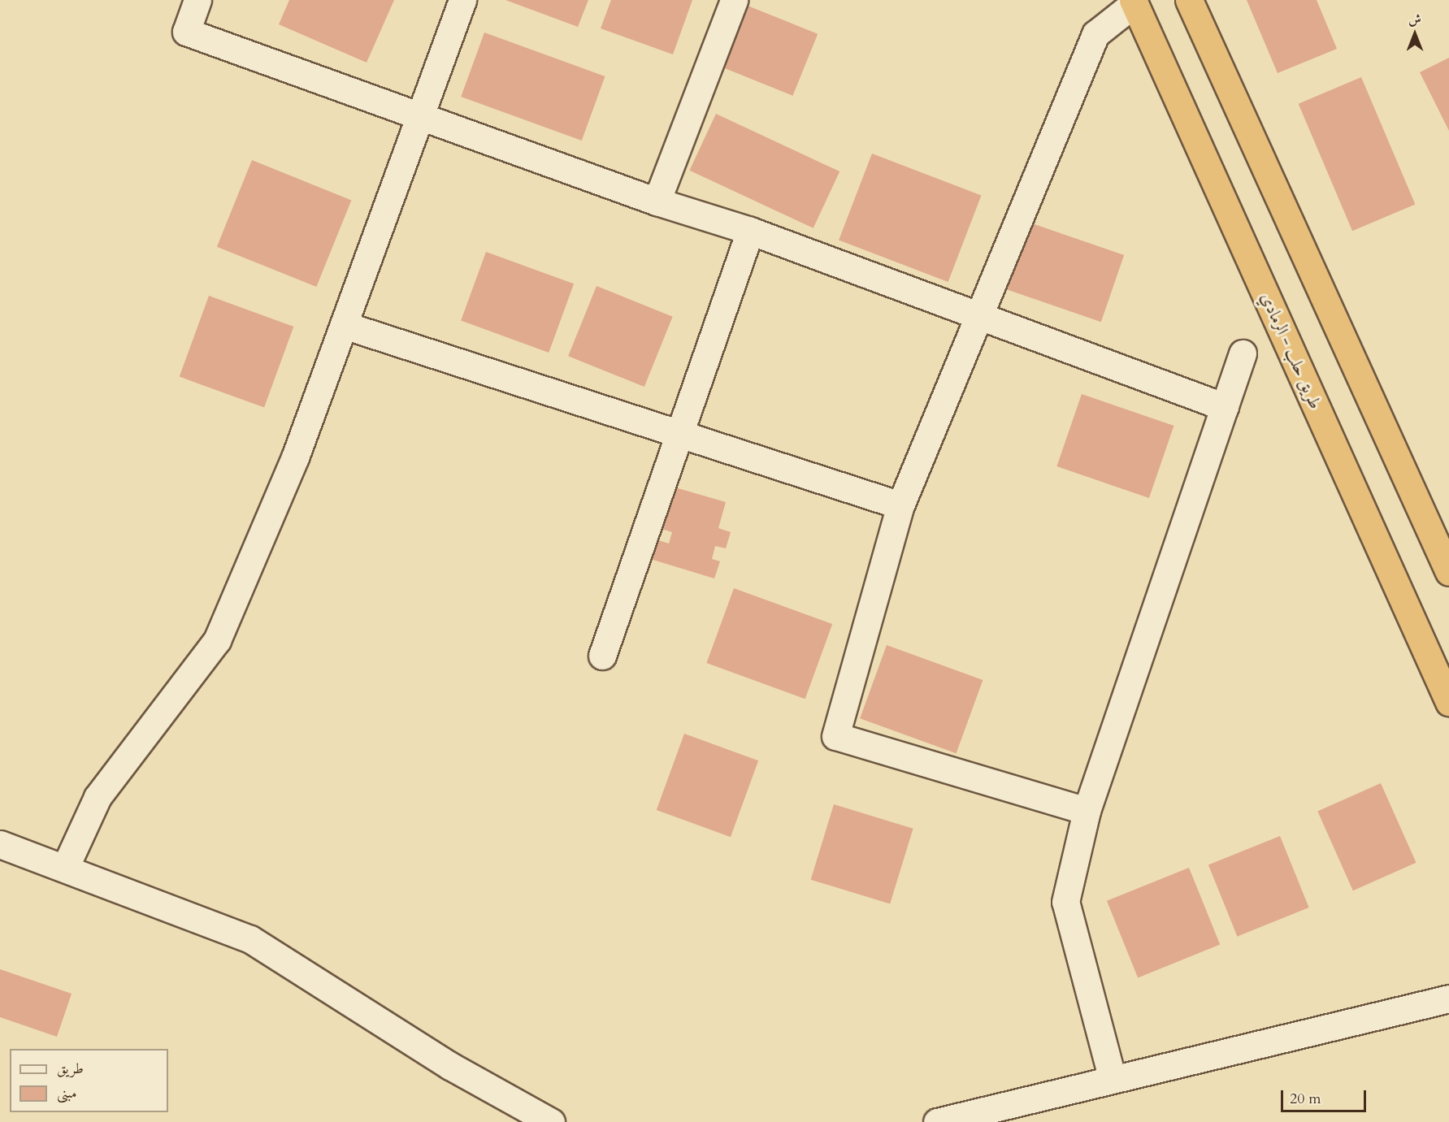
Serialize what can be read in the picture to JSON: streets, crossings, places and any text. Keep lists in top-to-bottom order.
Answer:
{
  "streets": {
    "highway": ["طريق حلب - الرمادي"]
  },
  "legend": ["طريق", "مبنى"],
  "scale_bar": "20 m",
  "north": "top"
}
